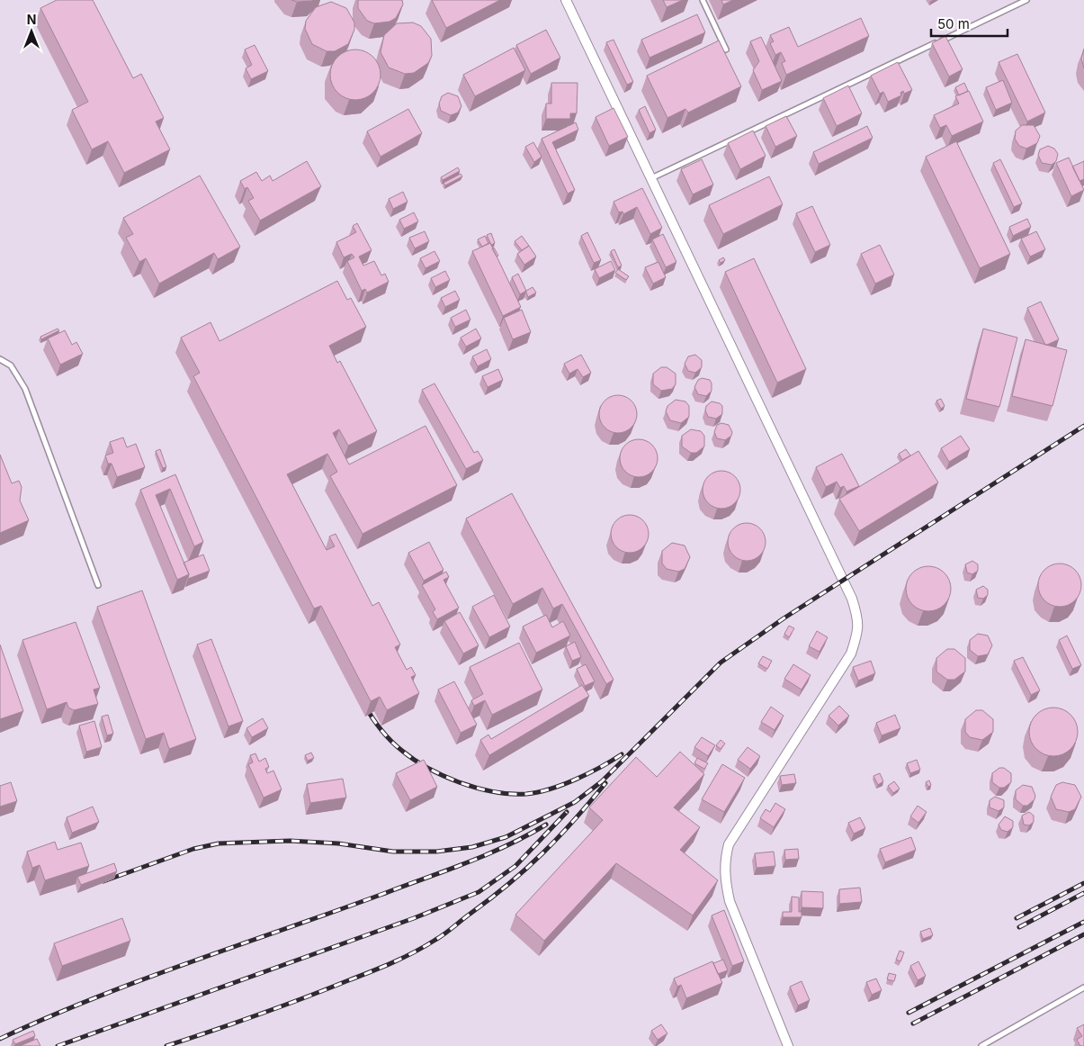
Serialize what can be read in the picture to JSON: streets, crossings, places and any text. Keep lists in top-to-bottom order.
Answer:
{
  "scale_bar": "50 m",
  "north": "top"
}
